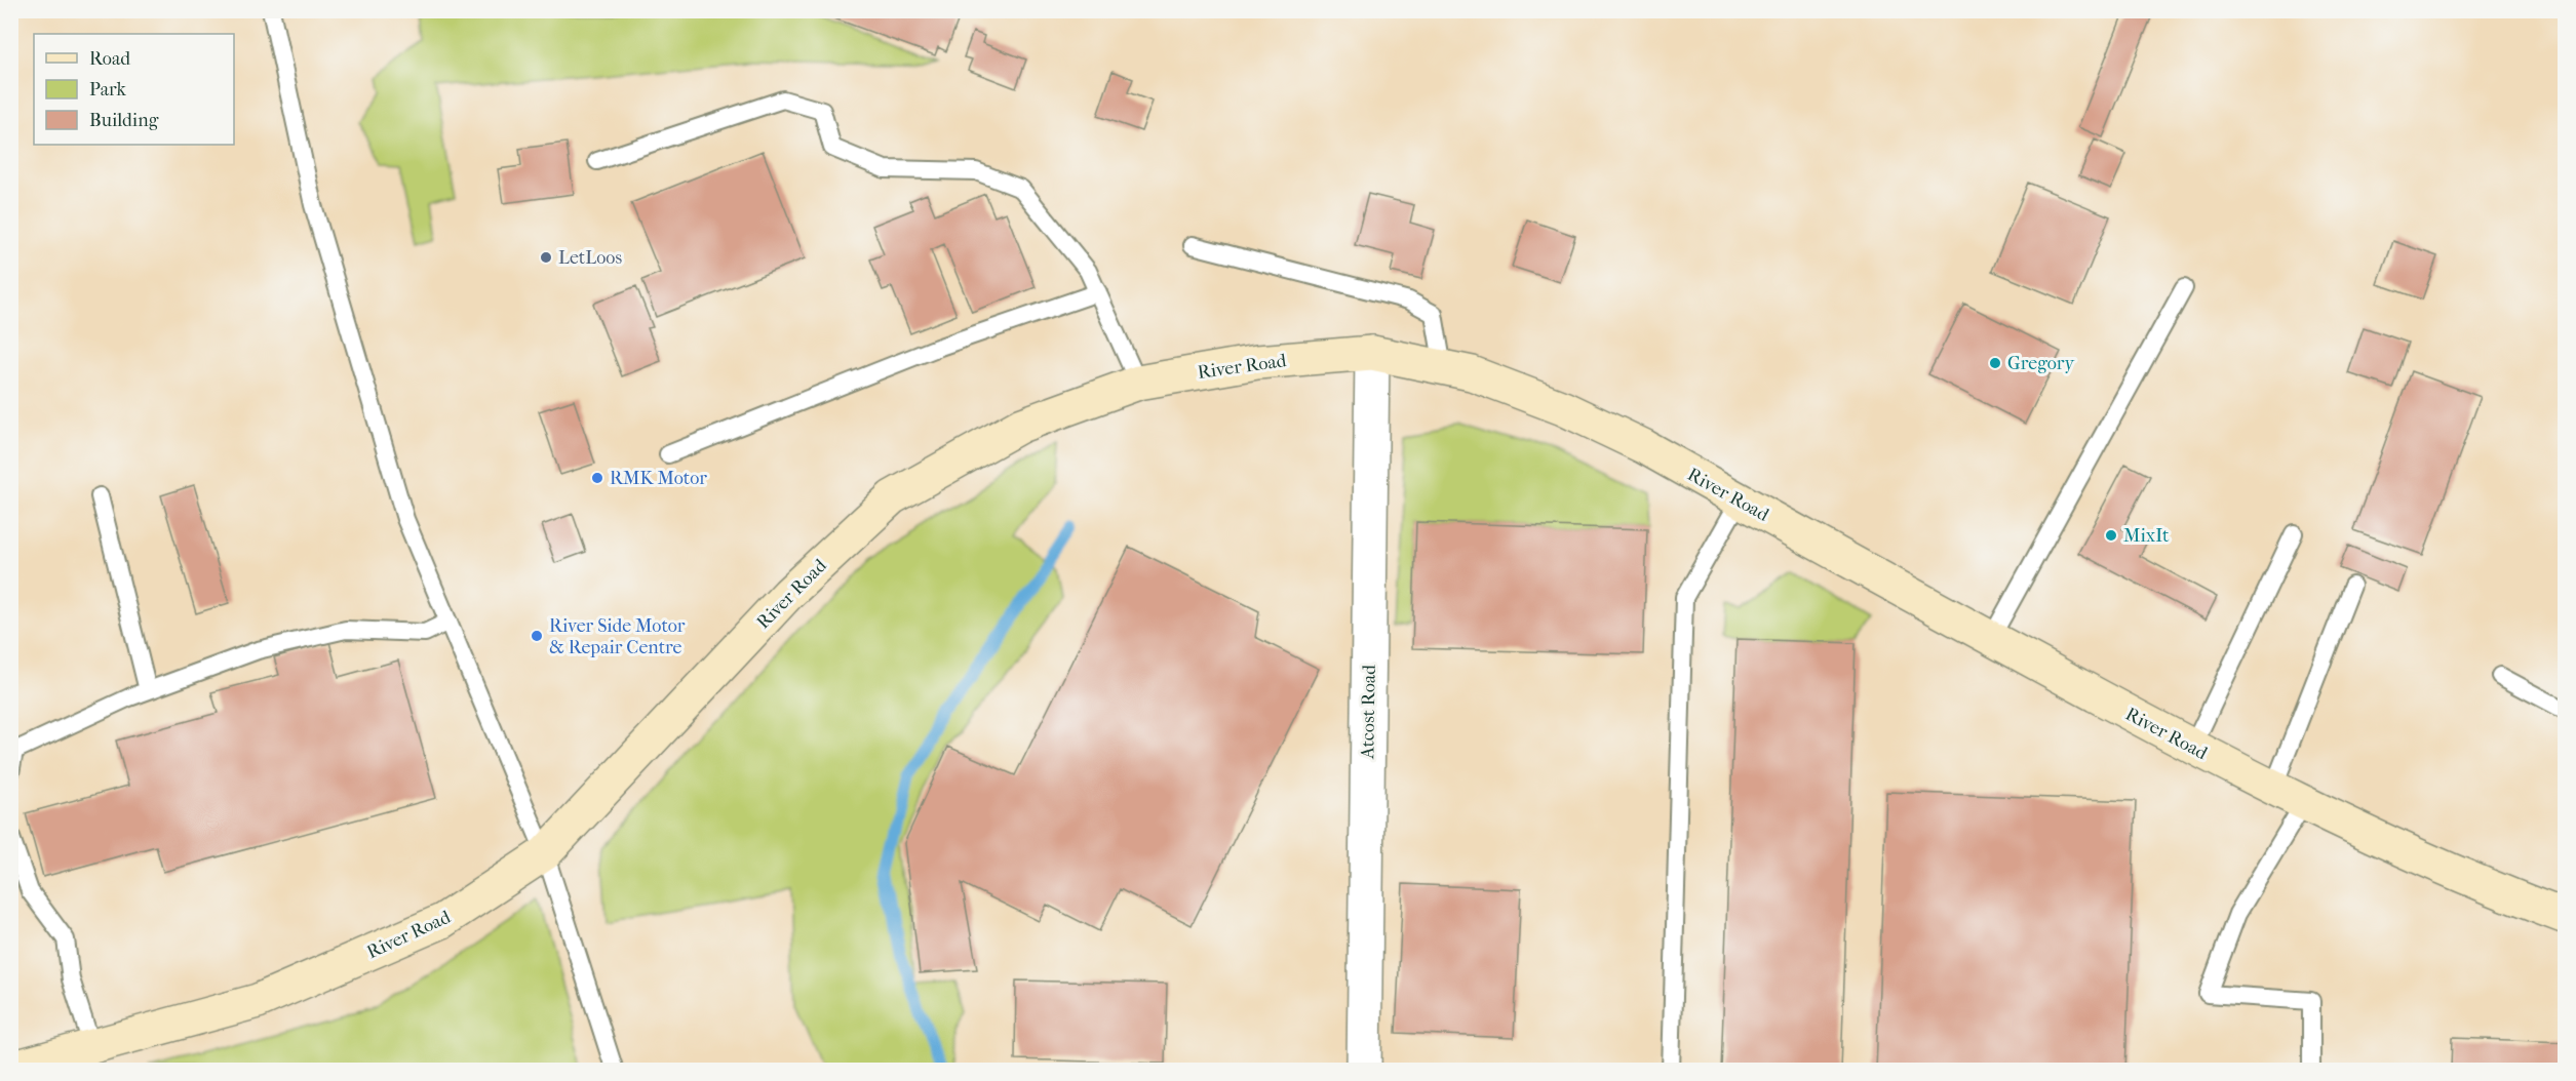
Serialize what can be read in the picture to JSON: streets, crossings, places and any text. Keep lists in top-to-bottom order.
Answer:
{
  "streets": {
    "street": ["River Road", "Atcost Road"]
  },
  "crossings": [
    ["River Road", "Atcost Road"]
  ],
  "places": [
    "LetLoos",
    "Gregory",
    "RMK Motor",
    "MixIt",
    "River Side Motor & Repair Centre"
  ],
  "legend": ["Road", "Park", "Building"]
}
